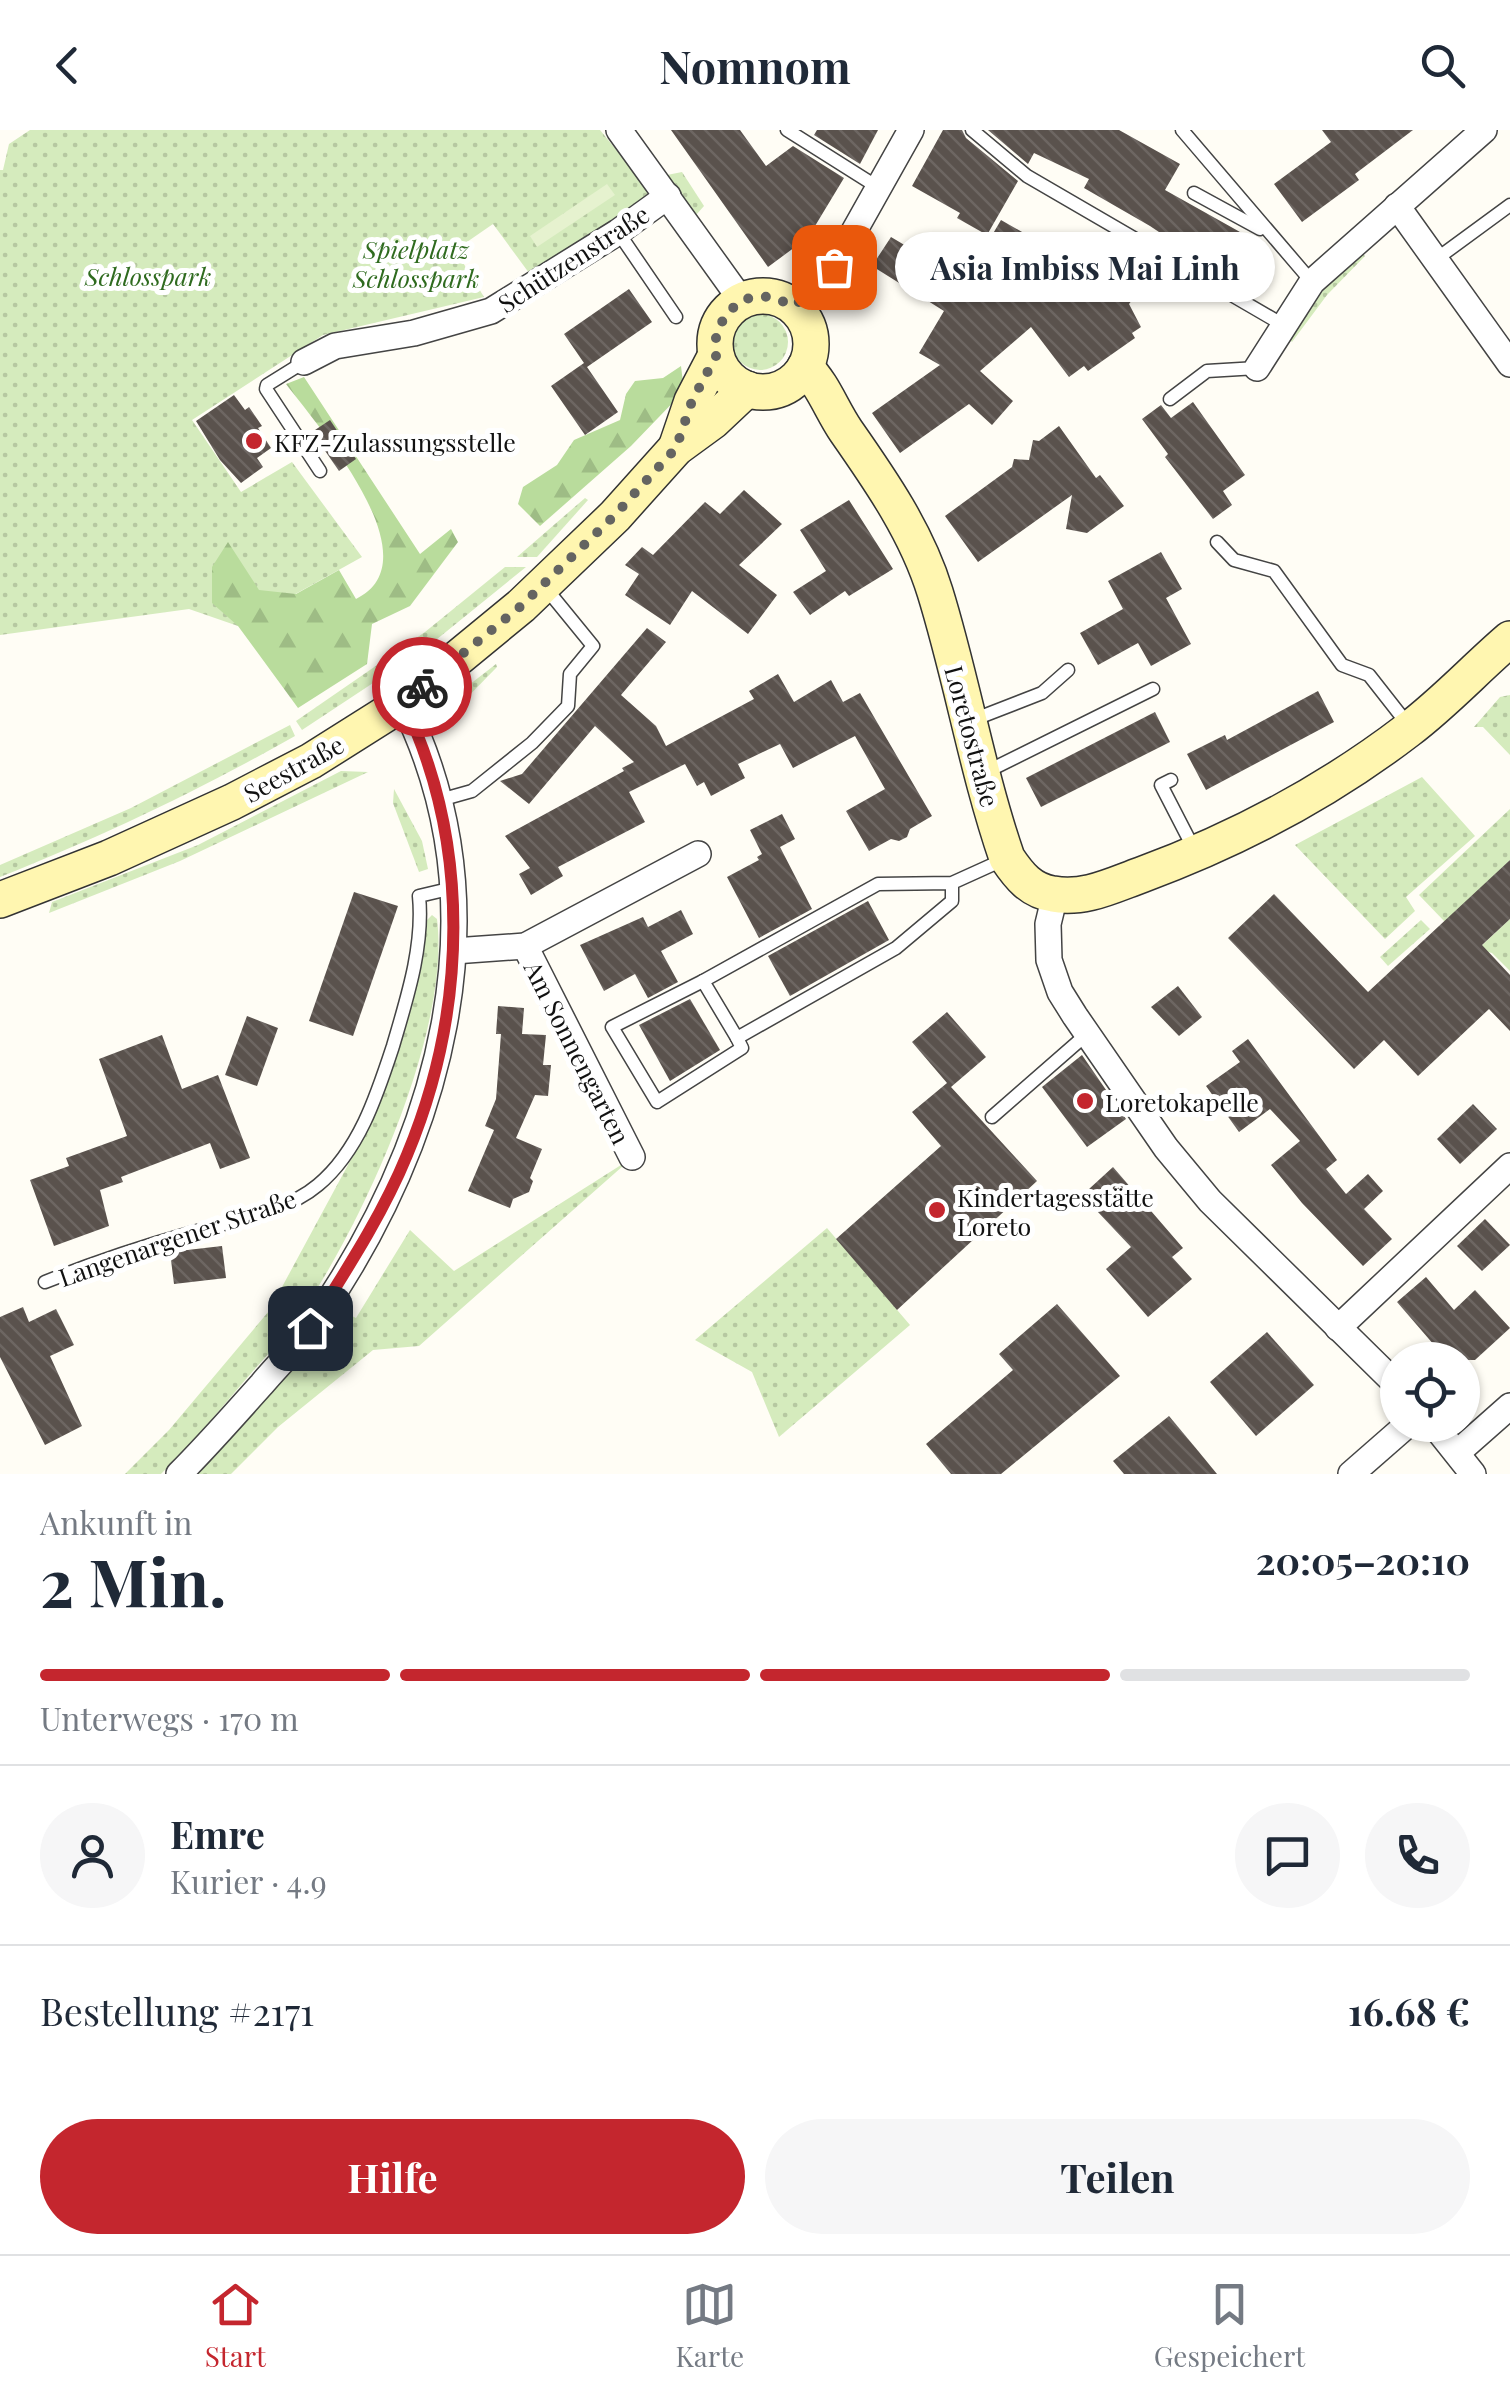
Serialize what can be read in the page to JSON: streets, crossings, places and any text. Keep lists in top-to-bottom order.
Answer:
{
  "streets": {
    "main road": ["Loretostraße", "Seestraße"],
    "street": ["Schützenstraße", "Am Sonnengarten"],
    "lane": ["Langenargener Straße"]
  },
  "crossings": [
    ["Loretostraße", "Seestraße"]
  ],
  "parks": ["Spielplatz Schlosspark", "Schlosspark"],
  "places": [
    "Asia Imbiss Mai Linh",
    "KFZ-Zulassungsstelle",
    "Loretokapelle",
    "Kindertagesstätte Loreto"
  ],
  "page": {
    "header": "Nomnom",
    "bubble": "Asia Imbiss Mai Linh",
    "heading": ["2 Min.", "Ankunft in", "20:05–20:10"],
    "panel": [
      "Emre",
      "Kurier · 4.9",
      "Bestellung #2171",
      "16.68 €"
    ],
    "bar": "Unterwegs · 170 m",
    "buttons": ["Hilfe", "Teilen"],
    "tabs": ["Start", "Karte", "Gespeichert"]
  }
}
